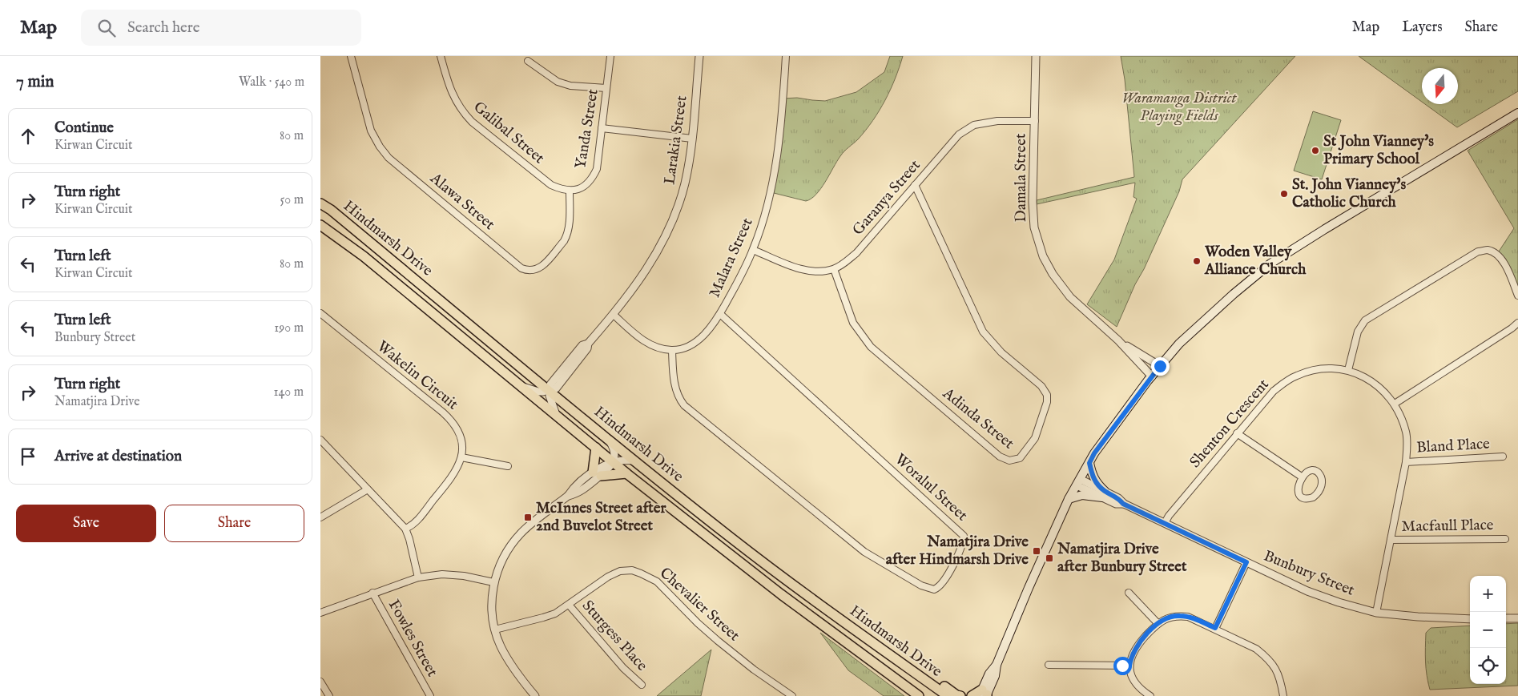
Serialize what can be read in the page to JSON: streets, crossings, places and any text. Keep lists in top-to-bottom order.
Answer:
{
  "streets": {
    "main road": ["Hindmarsh Drive"],
    "street": [
      "Yanda Street",
      "Galibal Street",
      "Larakia Street",
      "Damala Street",
      "Garanya Street",
      "Alawa Street",
      "Malara Street",
      "Wakelin Circuit",
      "Adinda Street",
      "Shenton Crescent",
      "Bland Place",
      "Woralul Street",
      "Macfaull Place",
      "Bunbury Street",
      "Chevalier Street",
      "Sturgess Place",
      "Fowles Street"
    ]
  },
  "crossings": [
    ["Yanda Street", "Galibal Street"],
    ["Yanda Street", "Alawa Street"],
    ["Galibal Street", "Alawa Street"],
    ["Larakia Street", "Hindmarsh Drive"],
    ["Damala Street", "Garanya Street"],
    ["Garanya Street", "Malara Street"],
    ["Garanya Street", "Adinda Street"],
    ["Malara Street", "Woralul Street"],
    ["Shenton Crescent", "Bland Place"],
    ["Shenton Crescent", "Macfaull Place"],
    ["Shenton Crescent", "Bunbury Street"],
    ["Chevalier Street", "Sturgess Place"]
  ],
  "parks": ["Waramanga District Playing Fields"],
  "places": {
    "other": ["St John Vianney's Primary School", "St. John Vianney's Catholic Church", "Woden Valley Alliance Church"],
    "transit": ["McInnes Street after 2nd Buvelot Street", "Namatjira Drive after Hindmarsh Drive", "Namatjira Drive after Bunbury Street"]
  },
  "north": "bottom",
  "page": {
    "header": "Map",
    "search": "Search here",
    "nav": ["Map", "Layers", "Share"],
    "heading": ["7 min", "Walk · 540 m"],
    "list": [
      ["Continue", "Kirwan Circuit", "80 m"],
      ["Turn right", "Kirwan Circuit", "50 m"],
      ["Turn left", "Kirwan Circuit", "80 m"],
      ["Turn left", "Bunbury Street", "190 m"],
      ["Turn right", "Namatjira Drive", "140 m"],
      "Arrive at destination"
    ],
    "buttons": ["Save", "Share"],
    "map_buttons": ["+", "−"]
  }
}
